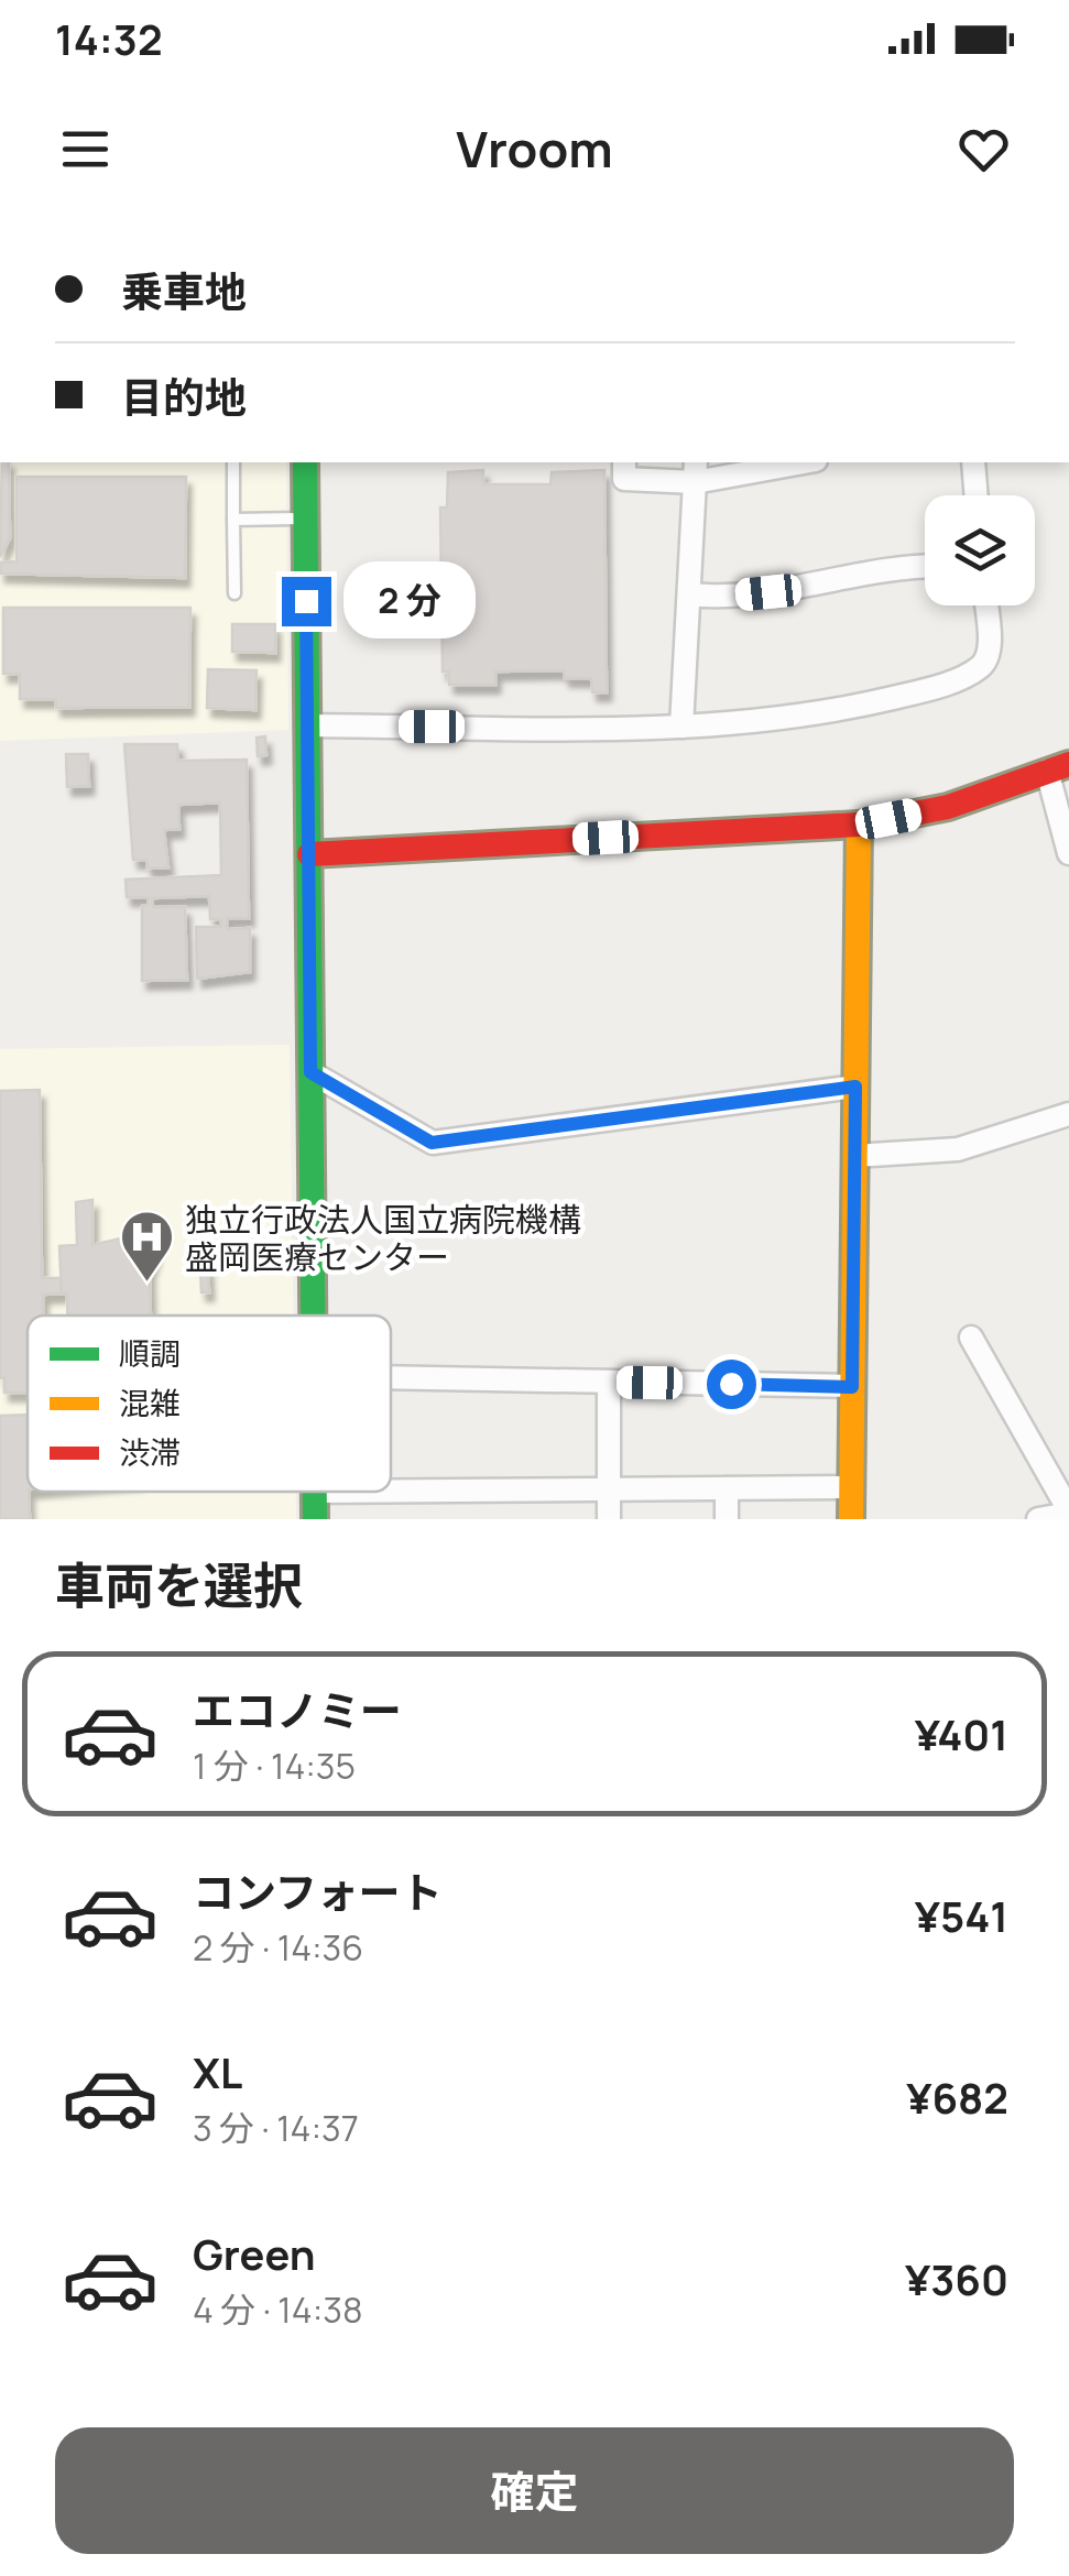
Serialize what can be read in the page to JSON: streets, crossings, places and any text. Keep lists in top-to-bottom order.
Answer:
{
  "places": {
    "hospital": ["独立行政法人国立病院機構 盛岡医療センター"]
  },
  "legend": ["順調", "混雑", "渋滞"],
  "page": {
    "status": "14:32",
    "header": "Vroom",
    "banner": ["乗車地", "目的地"],
    "bubble": "2 分",
    "heading": "車両を選択",
    "list": [
      {
        "name": "エコノミー",
        "note": "1 分 · 14:35",
        "value": "¥401"
      },
      {
        "name": "コンフォート",
        "note": "2 分 · 14:36",
        "value": "¥541"
      },
      {
        "name": "XL",
        "note": "3 分 · 14:37",
        "value": "¥682"
      },
      {
        "name": "Green",
        "note": "4 分 · 14:38",
        "value": "¥360"
      }
    ],
    "buttons": "確定"
  }
}
